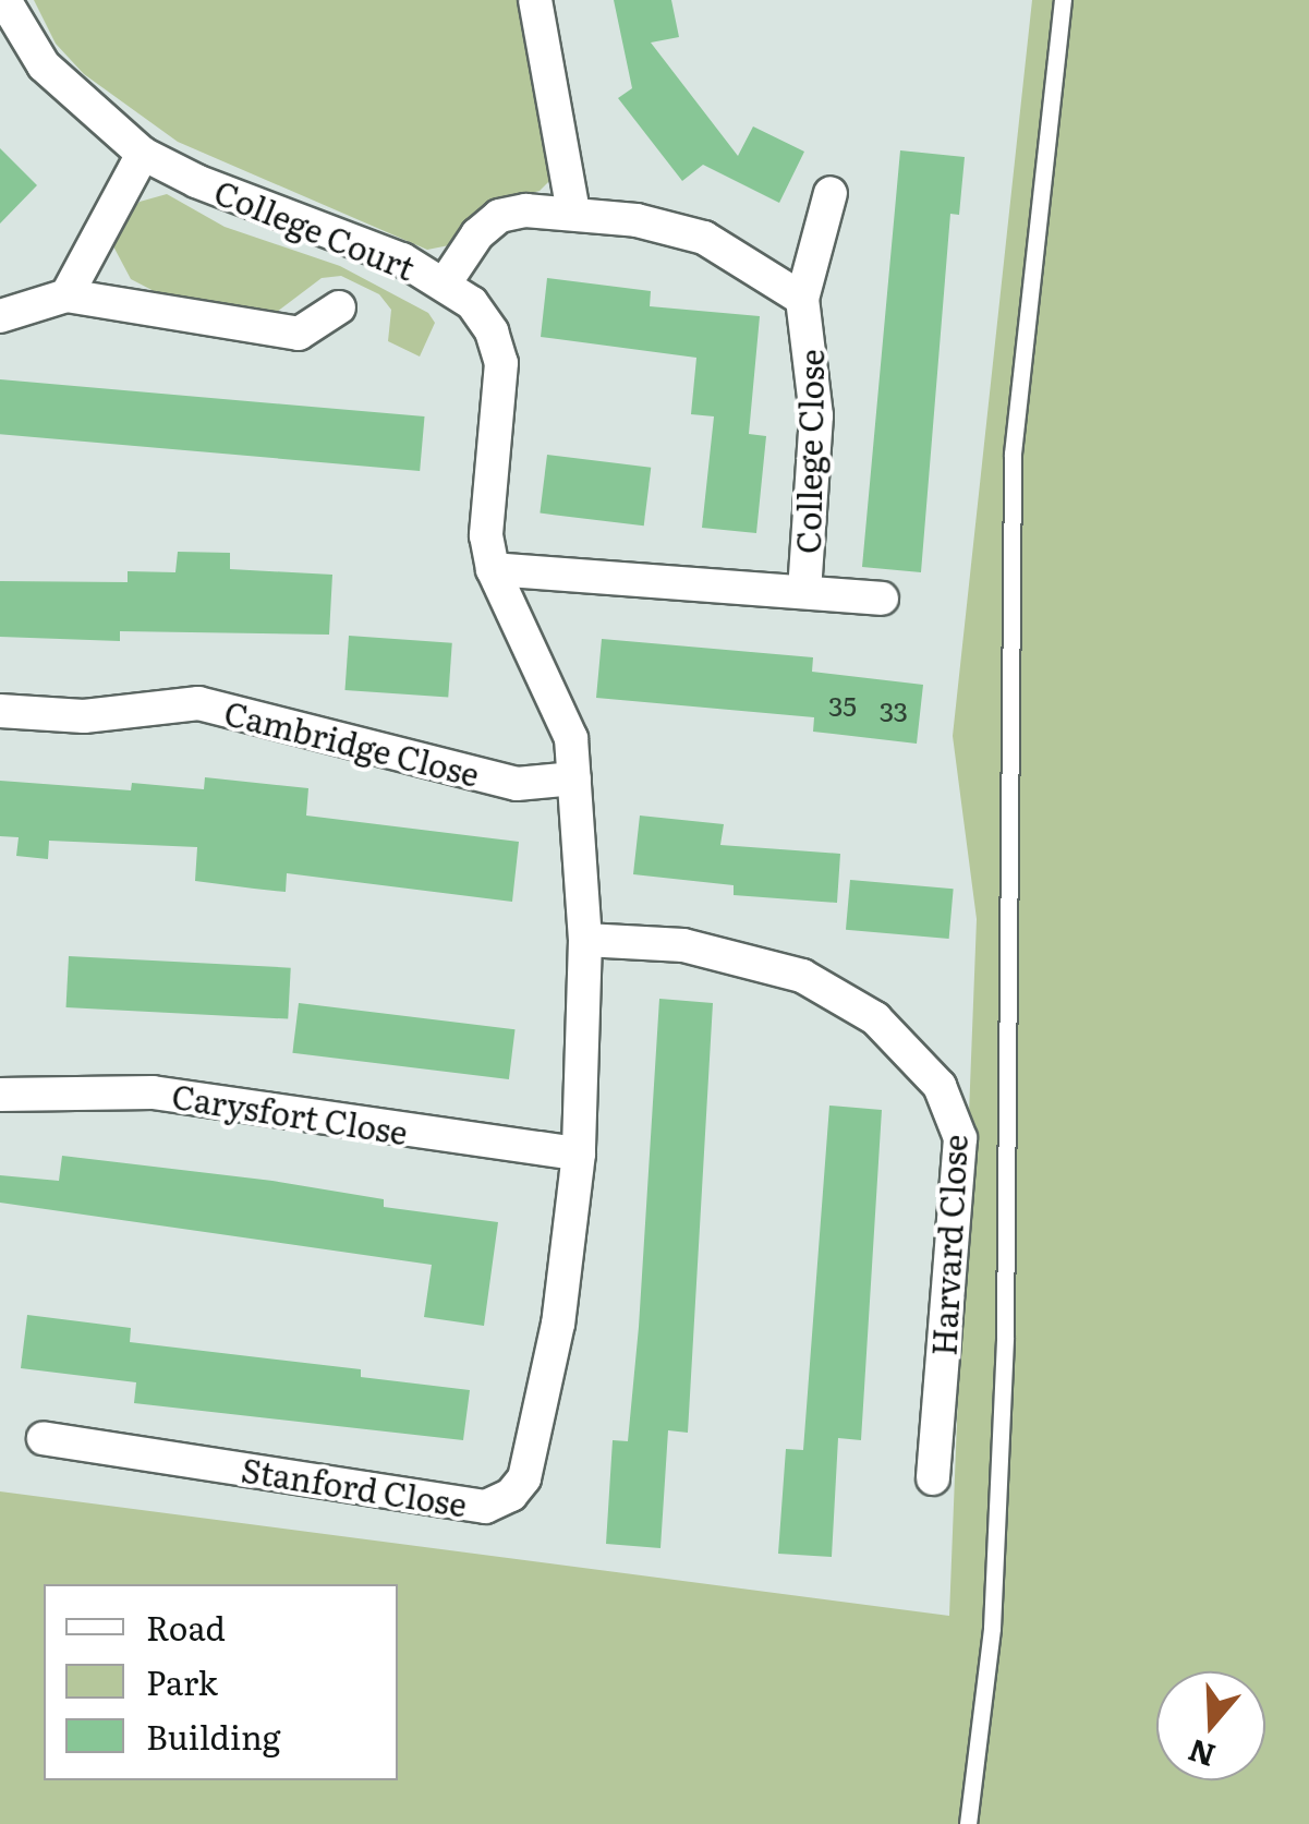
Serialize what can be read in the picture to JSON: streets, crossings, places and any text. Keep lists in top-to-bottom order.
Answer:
{
  "streets": {
    "street": [
      "College Court",
      "College Close",
      "Cambridge Close",
      "Carysfort Close",
      "Harvard Close",
      "Stanford Close"
    ]
  },
  "crossings": [
    ["College Court", "College Close"],
    ["College Court", "Cambridge Close"],
    ["College Court", "Carysfort Close"],
    ["College Court", "Harvard Close"],
    ["College Court", "Stanford Close"],
    ["Carysfort Close", "Stanford Close"]
  ],
  "house_numbers": ["35", "33"],
  "legend": ["Road", "Park", "Building"],
  "north": "bottom"
}
